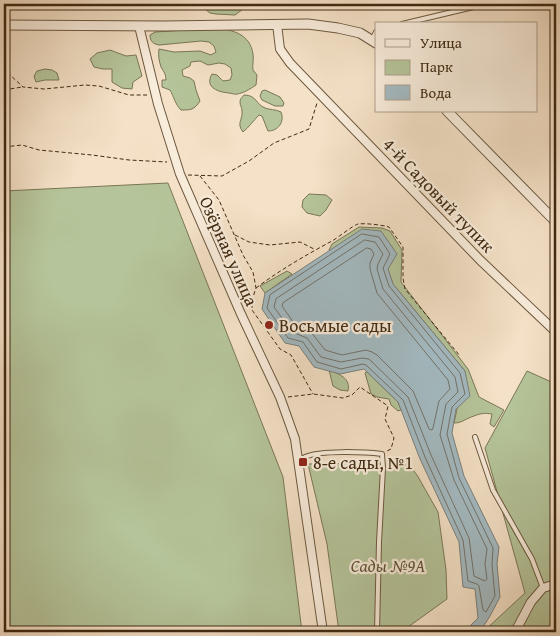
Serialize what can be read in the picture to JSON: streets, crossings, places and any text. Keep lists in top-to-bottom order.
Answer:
{
  "streets": {
    "street": ["4-й Садовый тупик", "Озёрная улица"]
  },
  "parks": ["Сады №9А"],
  "places": {
    "other": ["Восьмые сады"],
    "transit": ["8-е сады, №1"]
  },
  "legend": ["Улица", "Парк", "Вода"]
}
